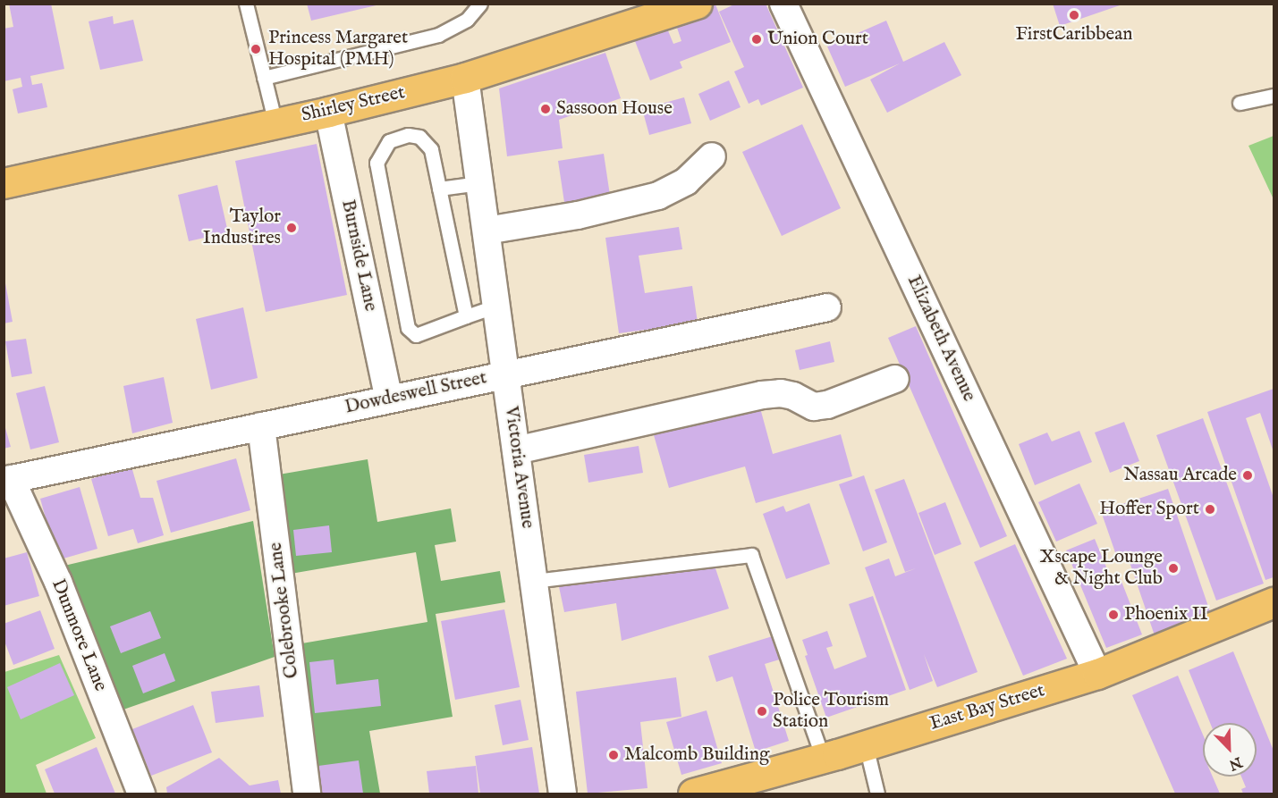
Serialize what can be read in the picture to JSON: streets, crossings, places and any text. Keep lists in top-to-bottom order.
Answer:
{
  "streets": {
    "highway": ["Shirley Street", "East Bay Street"],
    "street": [
      "Burnside Lane",
      "Elizabeth Avenue",
      "Dowdeswell Street",
      "Victoria Avenue",
      "Colebrooke Lane",
      "Dunmore Lane"
    ]
  },
  "crossings": [
    ["Shirley Street", "Burnside Lane"],
    ["Shirley Street", "Victoria Avenue"],
    ["Burnside Lane", "Dowdeswell Street"],
    ["Elizabeth Avenue", "East Bay Street"],
    ["Dowdeswell Street", "Victoria Avenue"],
    ["Dowdeswell Street", "Colebrooke Lane"],
    ["Dowdeswell Street", "Dunmore Lane"]
  ],
  "places": [
    "FirstCaribbean",
    "Union Court",
    "Princess Margaret Hospital (PMH)",
    "Sassoon House",
    "Taylor Industires",
    "Nassau Arcade",
    "Hoffer Sport",
    "Xscape Lounge & Night Club",
    "Phoenix II",
    "Police Tourism Station",
    "Malcomb Building"
  ],
  "north": "bottom right"
}
